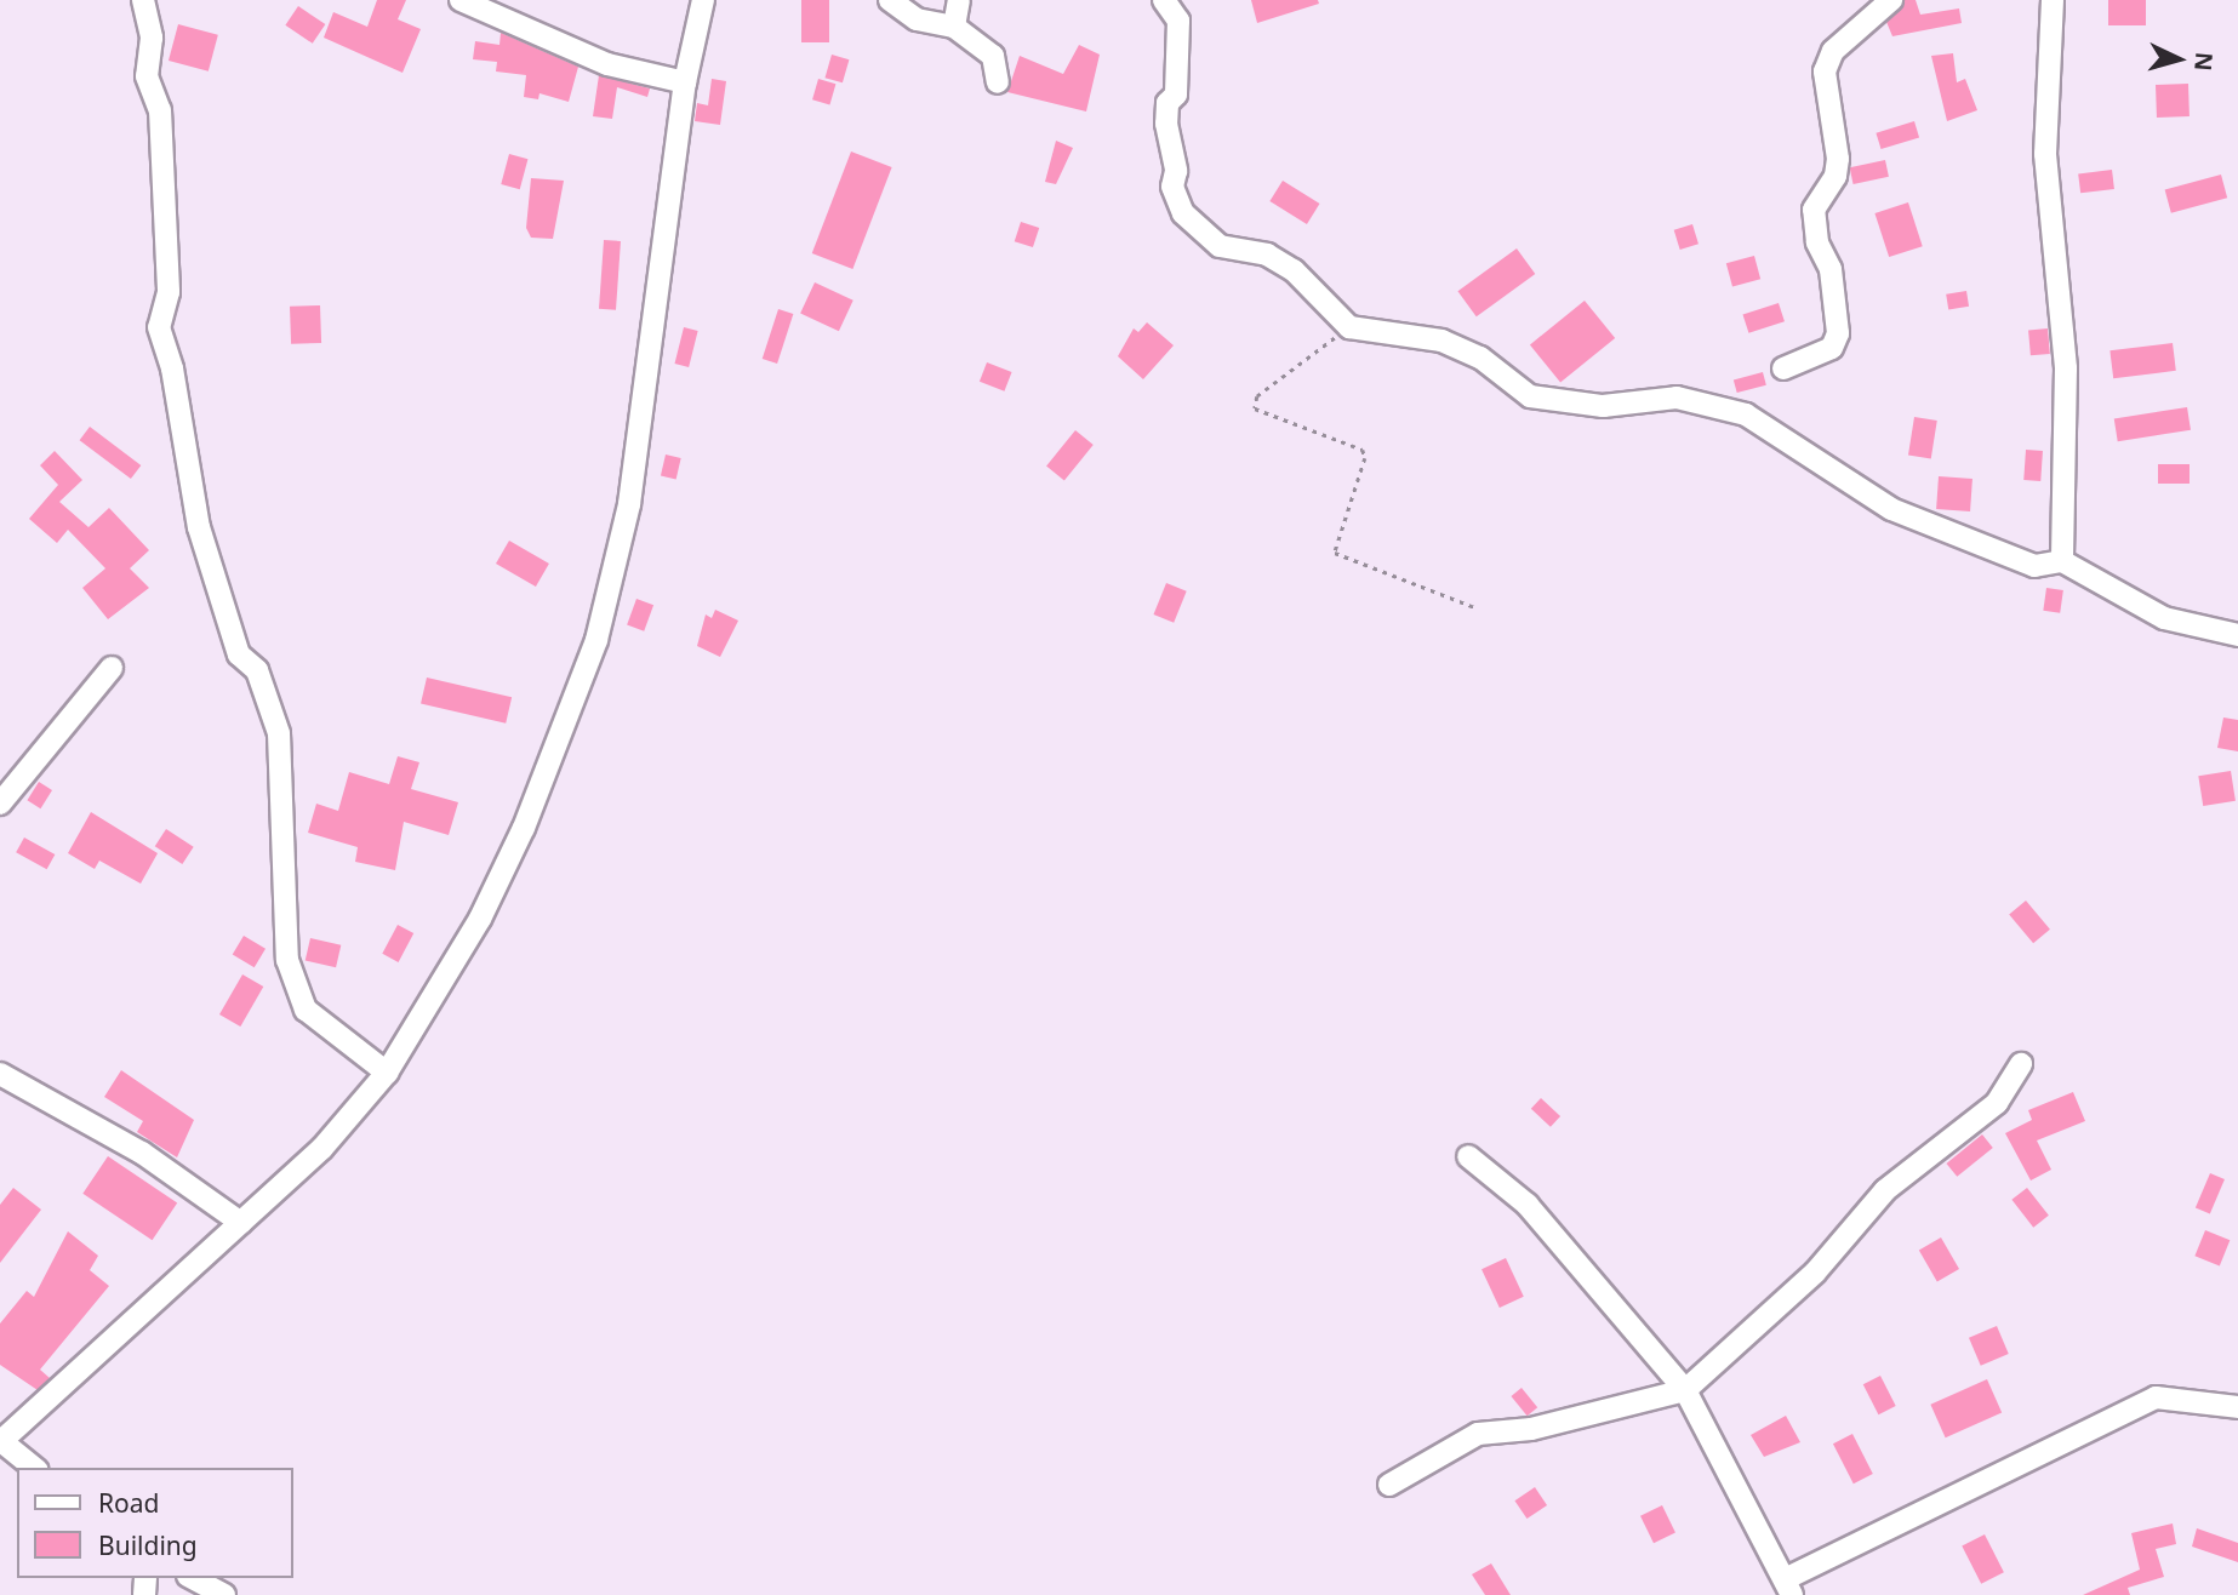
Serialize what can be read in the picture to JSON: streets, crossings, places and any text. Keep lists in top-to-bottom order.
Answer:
{
  "legend": ["Road", "Building"],
  "north": "right"
}
